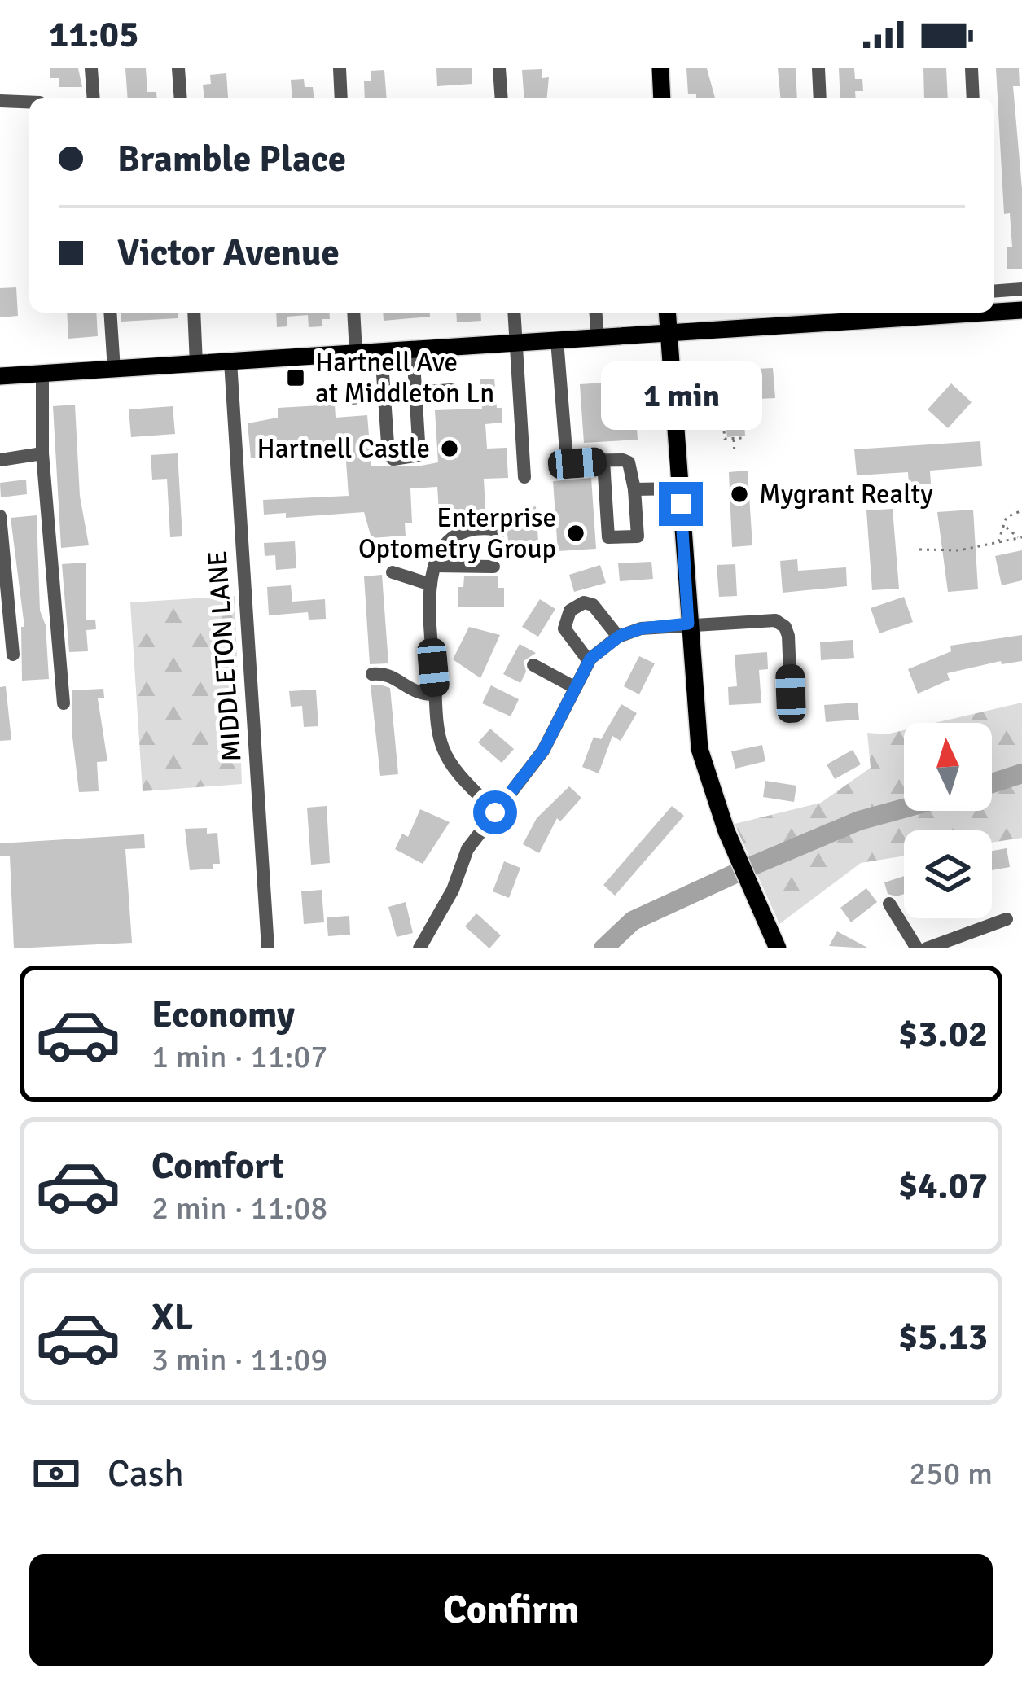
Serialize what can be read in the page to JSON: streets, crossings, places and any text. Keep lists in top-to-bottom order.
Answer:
{
  "streets": {
    "street": ["MIDDLETON LANE"]
  },
  "places": {
    "transit": ["Hartnell Ave at Middleton Ln"],
    "other": ["Hartnell Castle", "Mygrant Realty", "Enterprise Optometry Group"]
  },
  "north": "top",
  "page": {
    "status": "11:05",
    "banner": ["Bramble Place", "Victor Avenue"],
    "bubble": "1 min",
    "list": [
      {
        "name": "Economy",
        "note": "1 min · 11:07",
        "value": "$3.02"
      },
      {
        "name": "Comfort",
        "note": "2 min · 11:08",
        "value": "$4.07"
      },
      {
        "name": "XL",
        "note": "3 min · 11:09",
        "value": "$5.13"
      }
    ],
    "pay": ["Cash", "250 m"],
    "buttons": "Confirm"
  }
}
